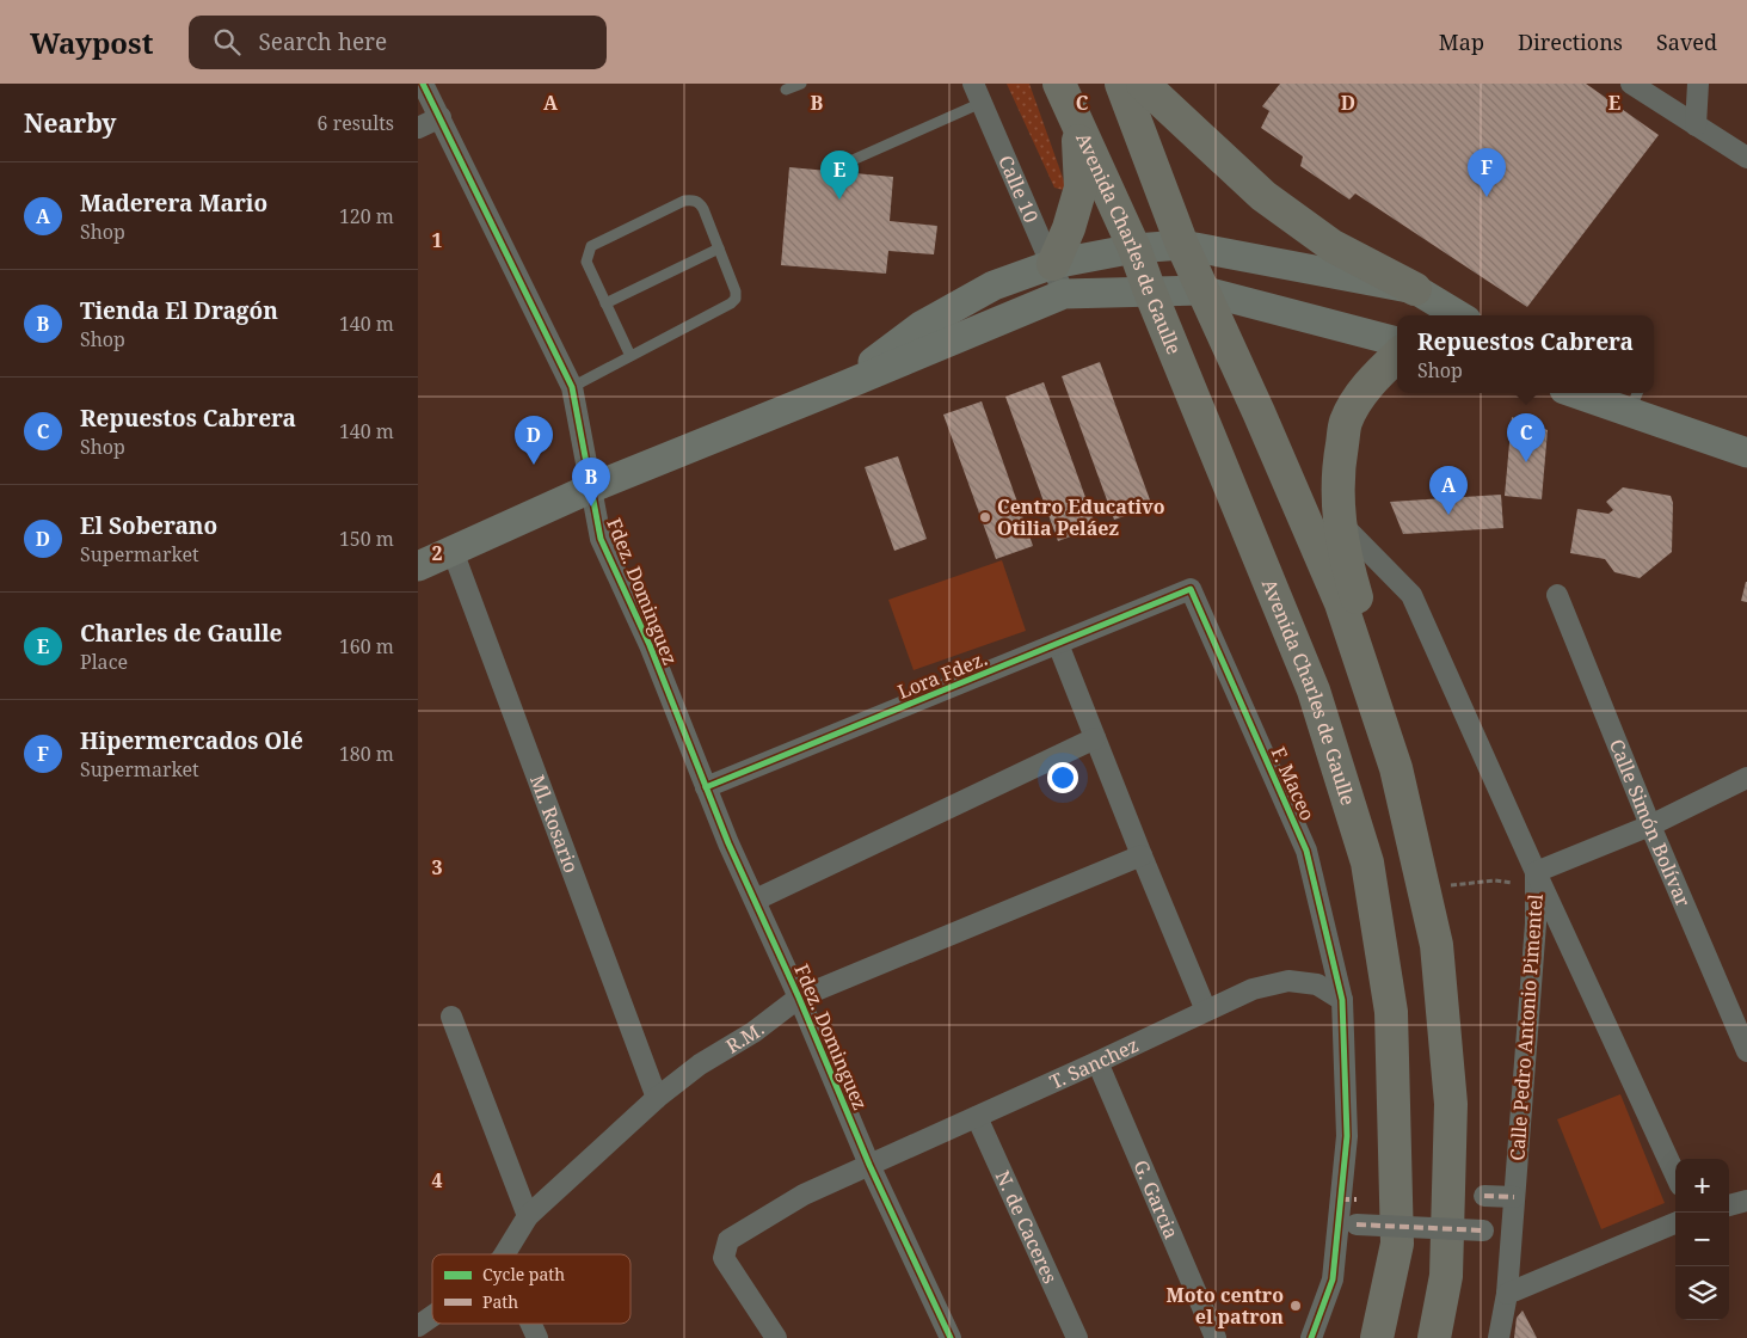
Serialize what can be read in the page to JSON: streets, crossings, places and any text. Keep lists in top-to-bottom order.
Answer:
{
  "streets": {
    "main road": ["Avenida Charles de Gaulle"],
    "street": [
      "Calle 10",
      "Fdez. Dominguez",
      "Lora Fdez.",
      "F. Maceo",
      "Calle Simón Bolívar",
      "Ml. Rosario",
      "Calle Pedro Antonio Pimentel",
      "R.M.",
      "T. Sanchez",
      "G. Garcia",
      "N. de Caceres"
    ]
  },
  "crossings": [
    ["Fdez. Dominguez", "Lora Fdez."],
    ["Fdez. Dominguez", "R.M."],
    ["Fdez. Dominguez", "T. Sanchez"],
    ["Lora Fdez.", "F. Maceo"],
    ["F. Maceo", "T. Sanchez"],
    ["Ml. Rosario", "R.M."],
    ["T. Sanchez", "G. Garcia"],
    ["T. Sanchez", "N. de Caceres"]
  ],
  "places": ["Centro Educativo Otilia Peláez", "Moto centro el patron"],
  "legend": ["Cycle path", "Path"],
  "page": {
    "header": "Waypost",
    "search": "Search here",
    "nav": ["Map", "Directions", "Saved"],
    "heading": ["Nearby", "6 results"],
    "pins": [
      "F",
      "E",
      "C",
      "D",
      "B",
      "A"
    ],
    "list": [
      {
        "mark": "A",
        "name": "Maderera Mario",
        "note": "Shop",
        "value": "120 m"
      },
      {
        "mark": "B",
        "name": "Tienda El Dragón",
        "note": "Shop",
        "value": "140 m"
      },
      {
        "mark": "C",
        "name": "Repuestos Cabrera",
        "note": "Shop",
        "value": "140 m"
      },
      {
        "mark": "D",
        "name": "El Soberano",
        "note": "Supermarket",
        "value": "150 m"
      },
      {
        "mark": "E",
        "name": "Charles de Gaulle",
        "note": "Place",
        "value": "160 m"
      },
      {
        "mark": "F",
        "name": "Hipermercados Olé",
        "note": "Supermarket",
        "value": "180 m"
      }
    ],
    "popup": ["Repuestos Cabrera", "Shop"],
    "map_buttons": ["+", "−"]
  },
  "grid": {
    "columns": [
      "A",
      "B",
      "C",
      "D",
      "E"
    ],
    "rows": [
      "1",
      "2",
      "3",
      "4"
    ]
  }
}
